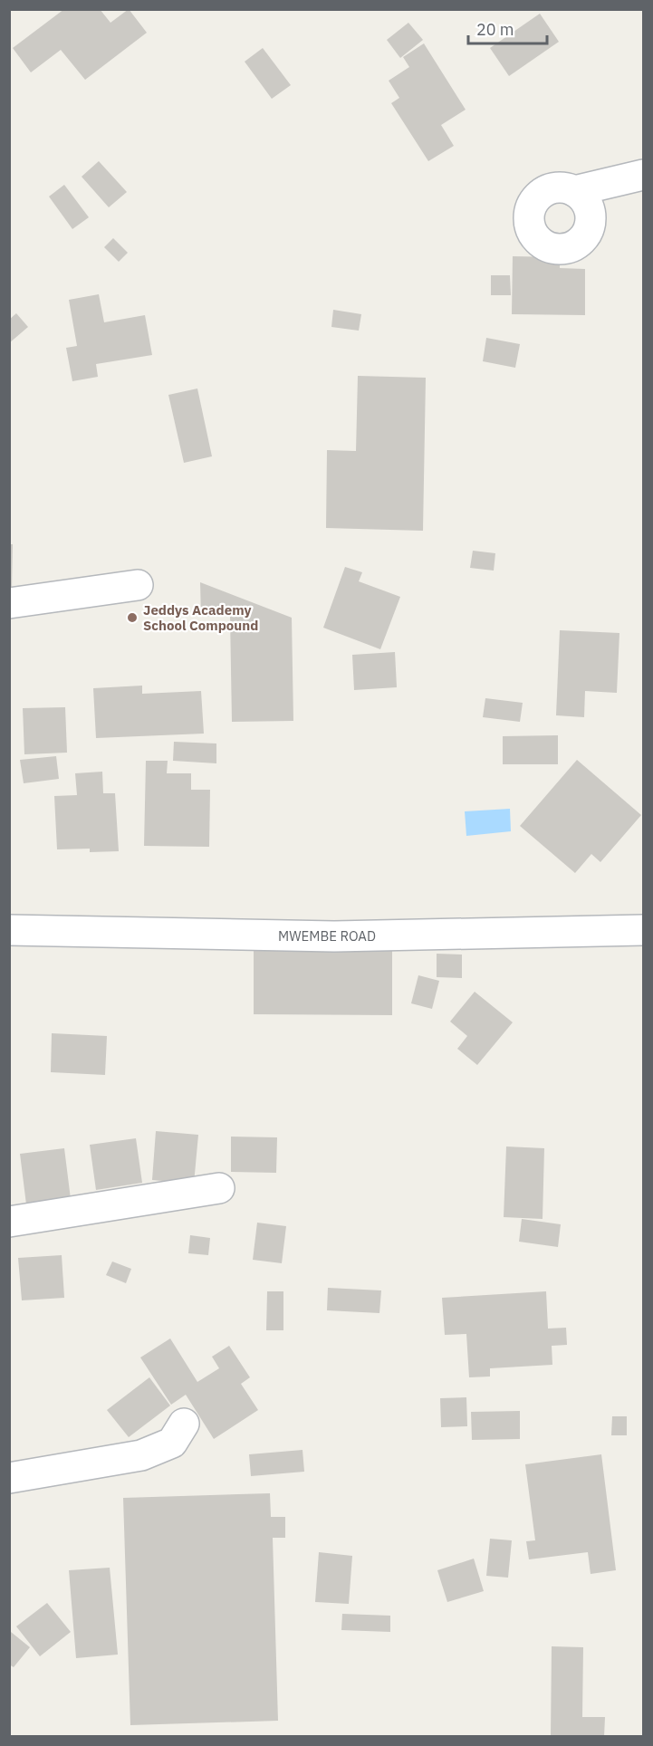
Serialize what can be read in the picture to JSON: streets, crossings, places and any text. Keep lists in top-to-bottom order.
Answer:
{
  "streets": {
    "street": ["MWEMBE ROAD"]
  },
  "places": ["Jeddys Academy School Compound"],
  "scale_bar": "20 m"
}
